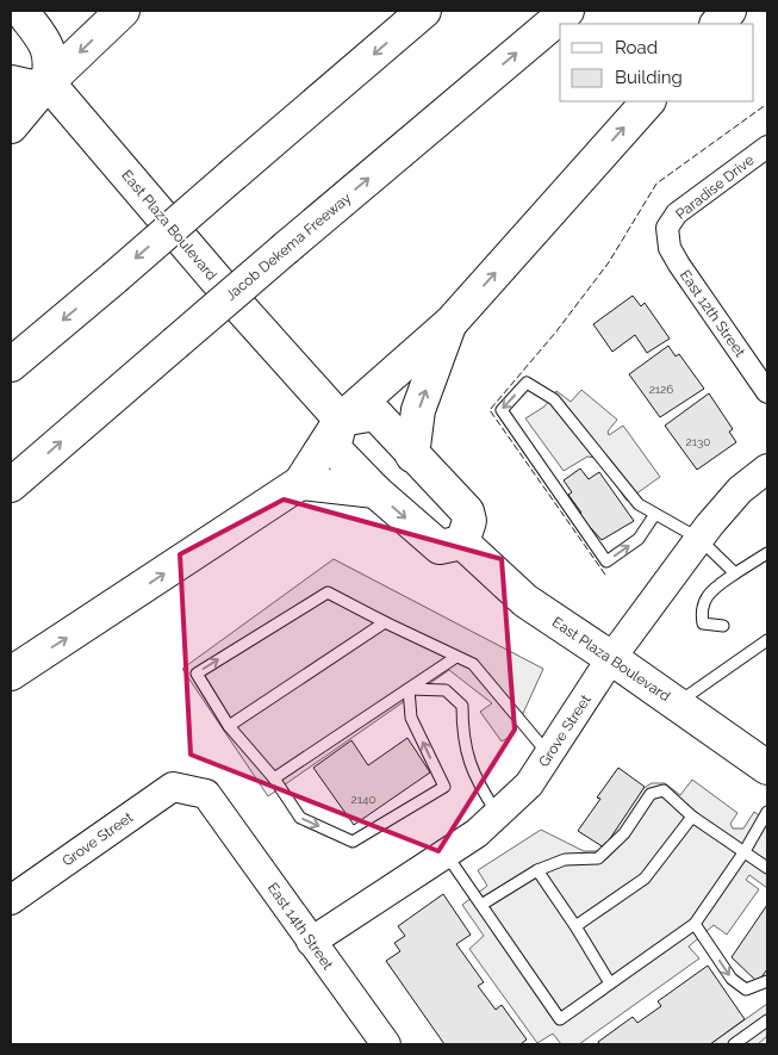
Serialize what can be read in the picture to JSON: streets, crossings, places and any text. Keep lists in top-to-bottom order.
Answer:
{
  "streets": {
    "main road": ["East Plaza Boulevard", "Jacob Dekema Freeway"],
    "street": [
      "Paradise Drive",
      "East 12th Street",
      "Grove Street",
      "East 14th Street"
    ]
  },
  "crossings": [
    ["Paradise Drive", "East 12th Street"],
    ["East Plaza Boulevard", "Grove Street"],
    ["Grove Street", "East 14th Street"]
  ],
  "house_numbers": ["2126", "2130", "2140"],
  "legend": ["Road", "Building"]
}
